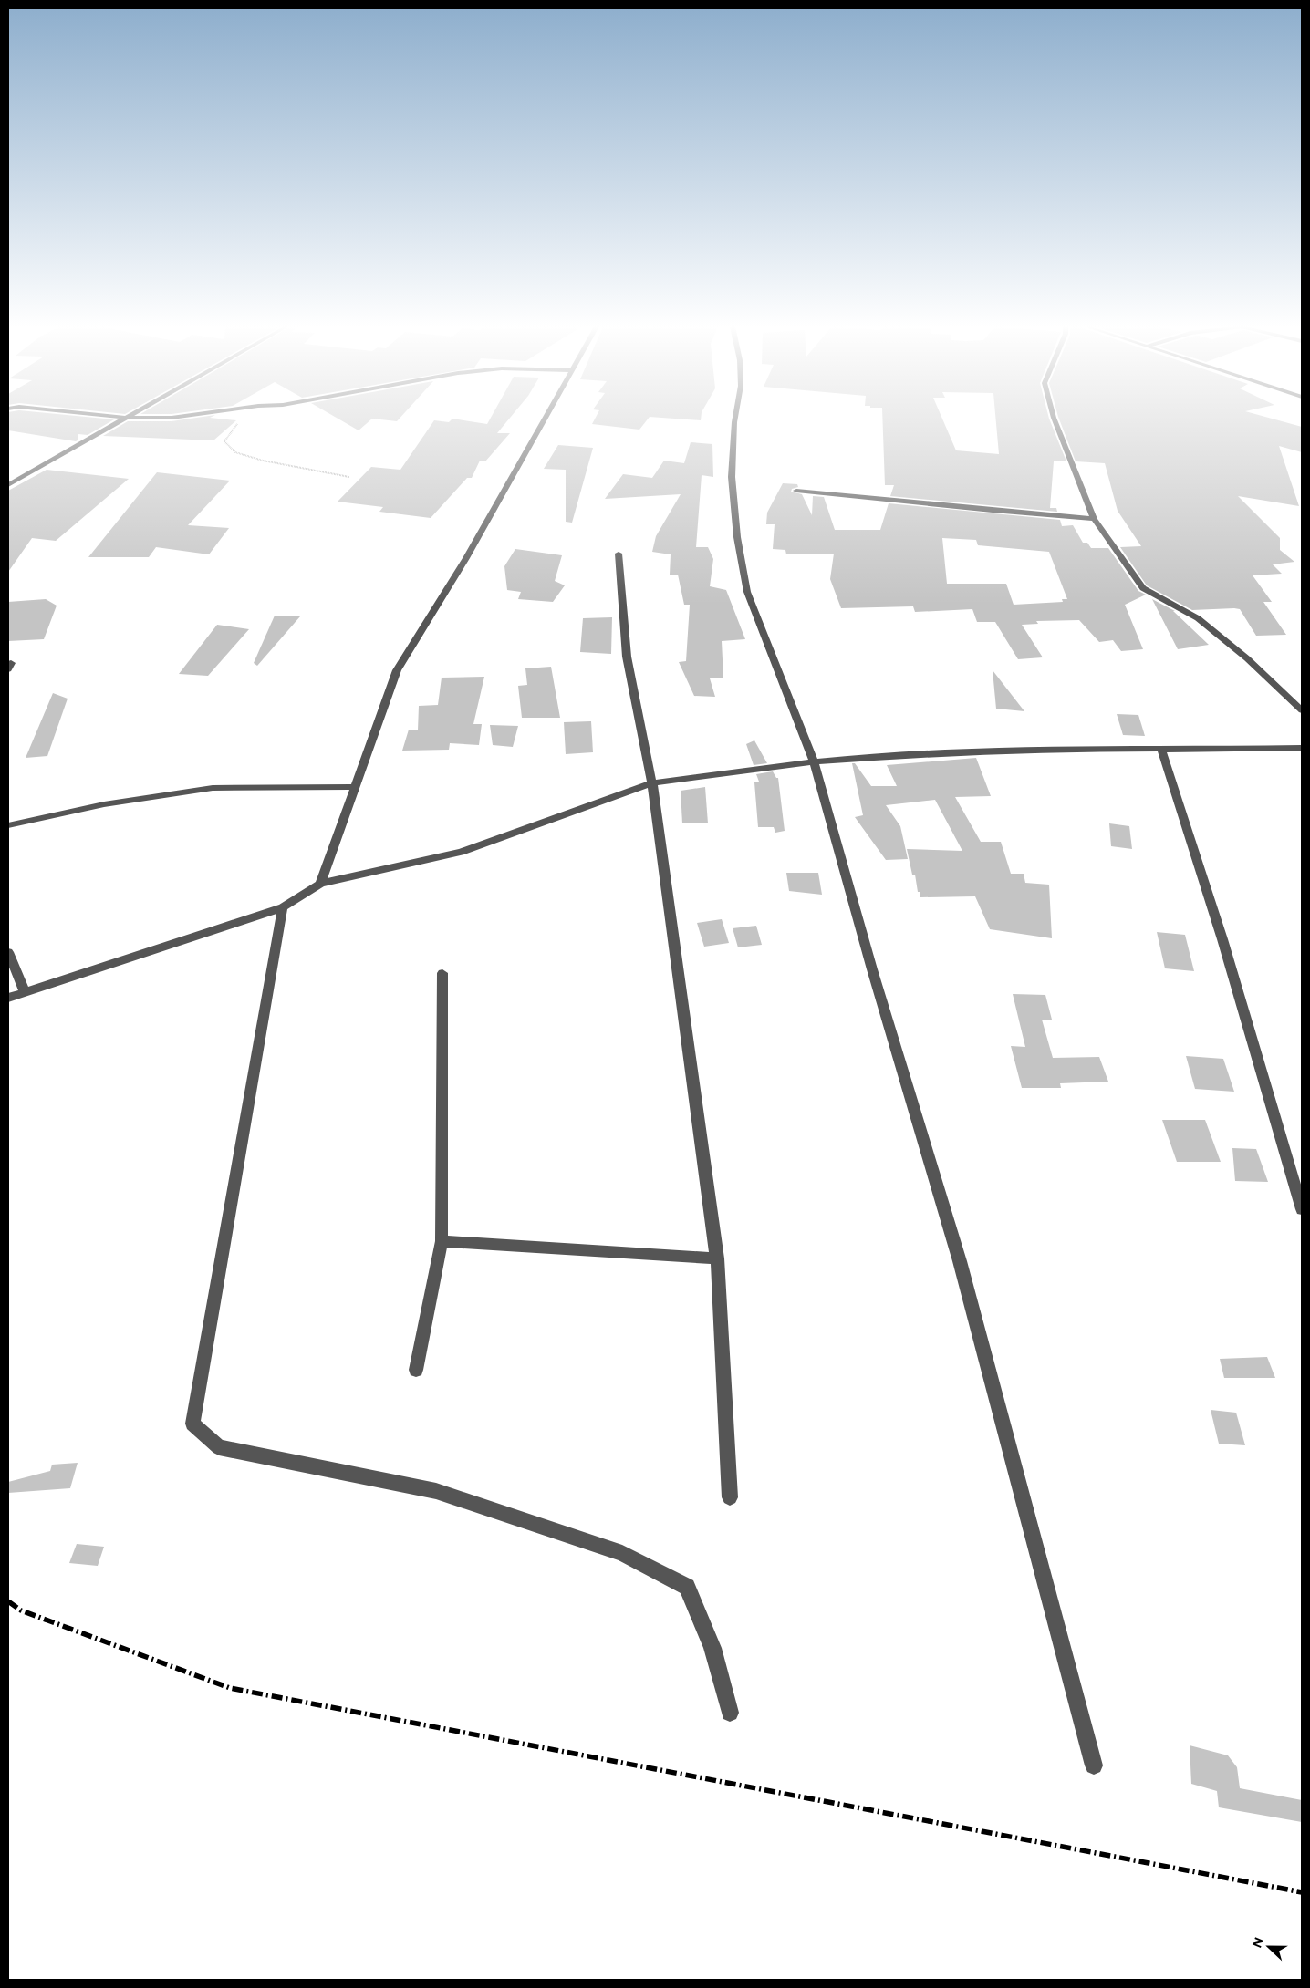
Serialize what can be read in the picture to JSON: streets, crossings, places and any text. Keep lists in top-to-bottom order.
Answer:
{
  "north": "left"
}
